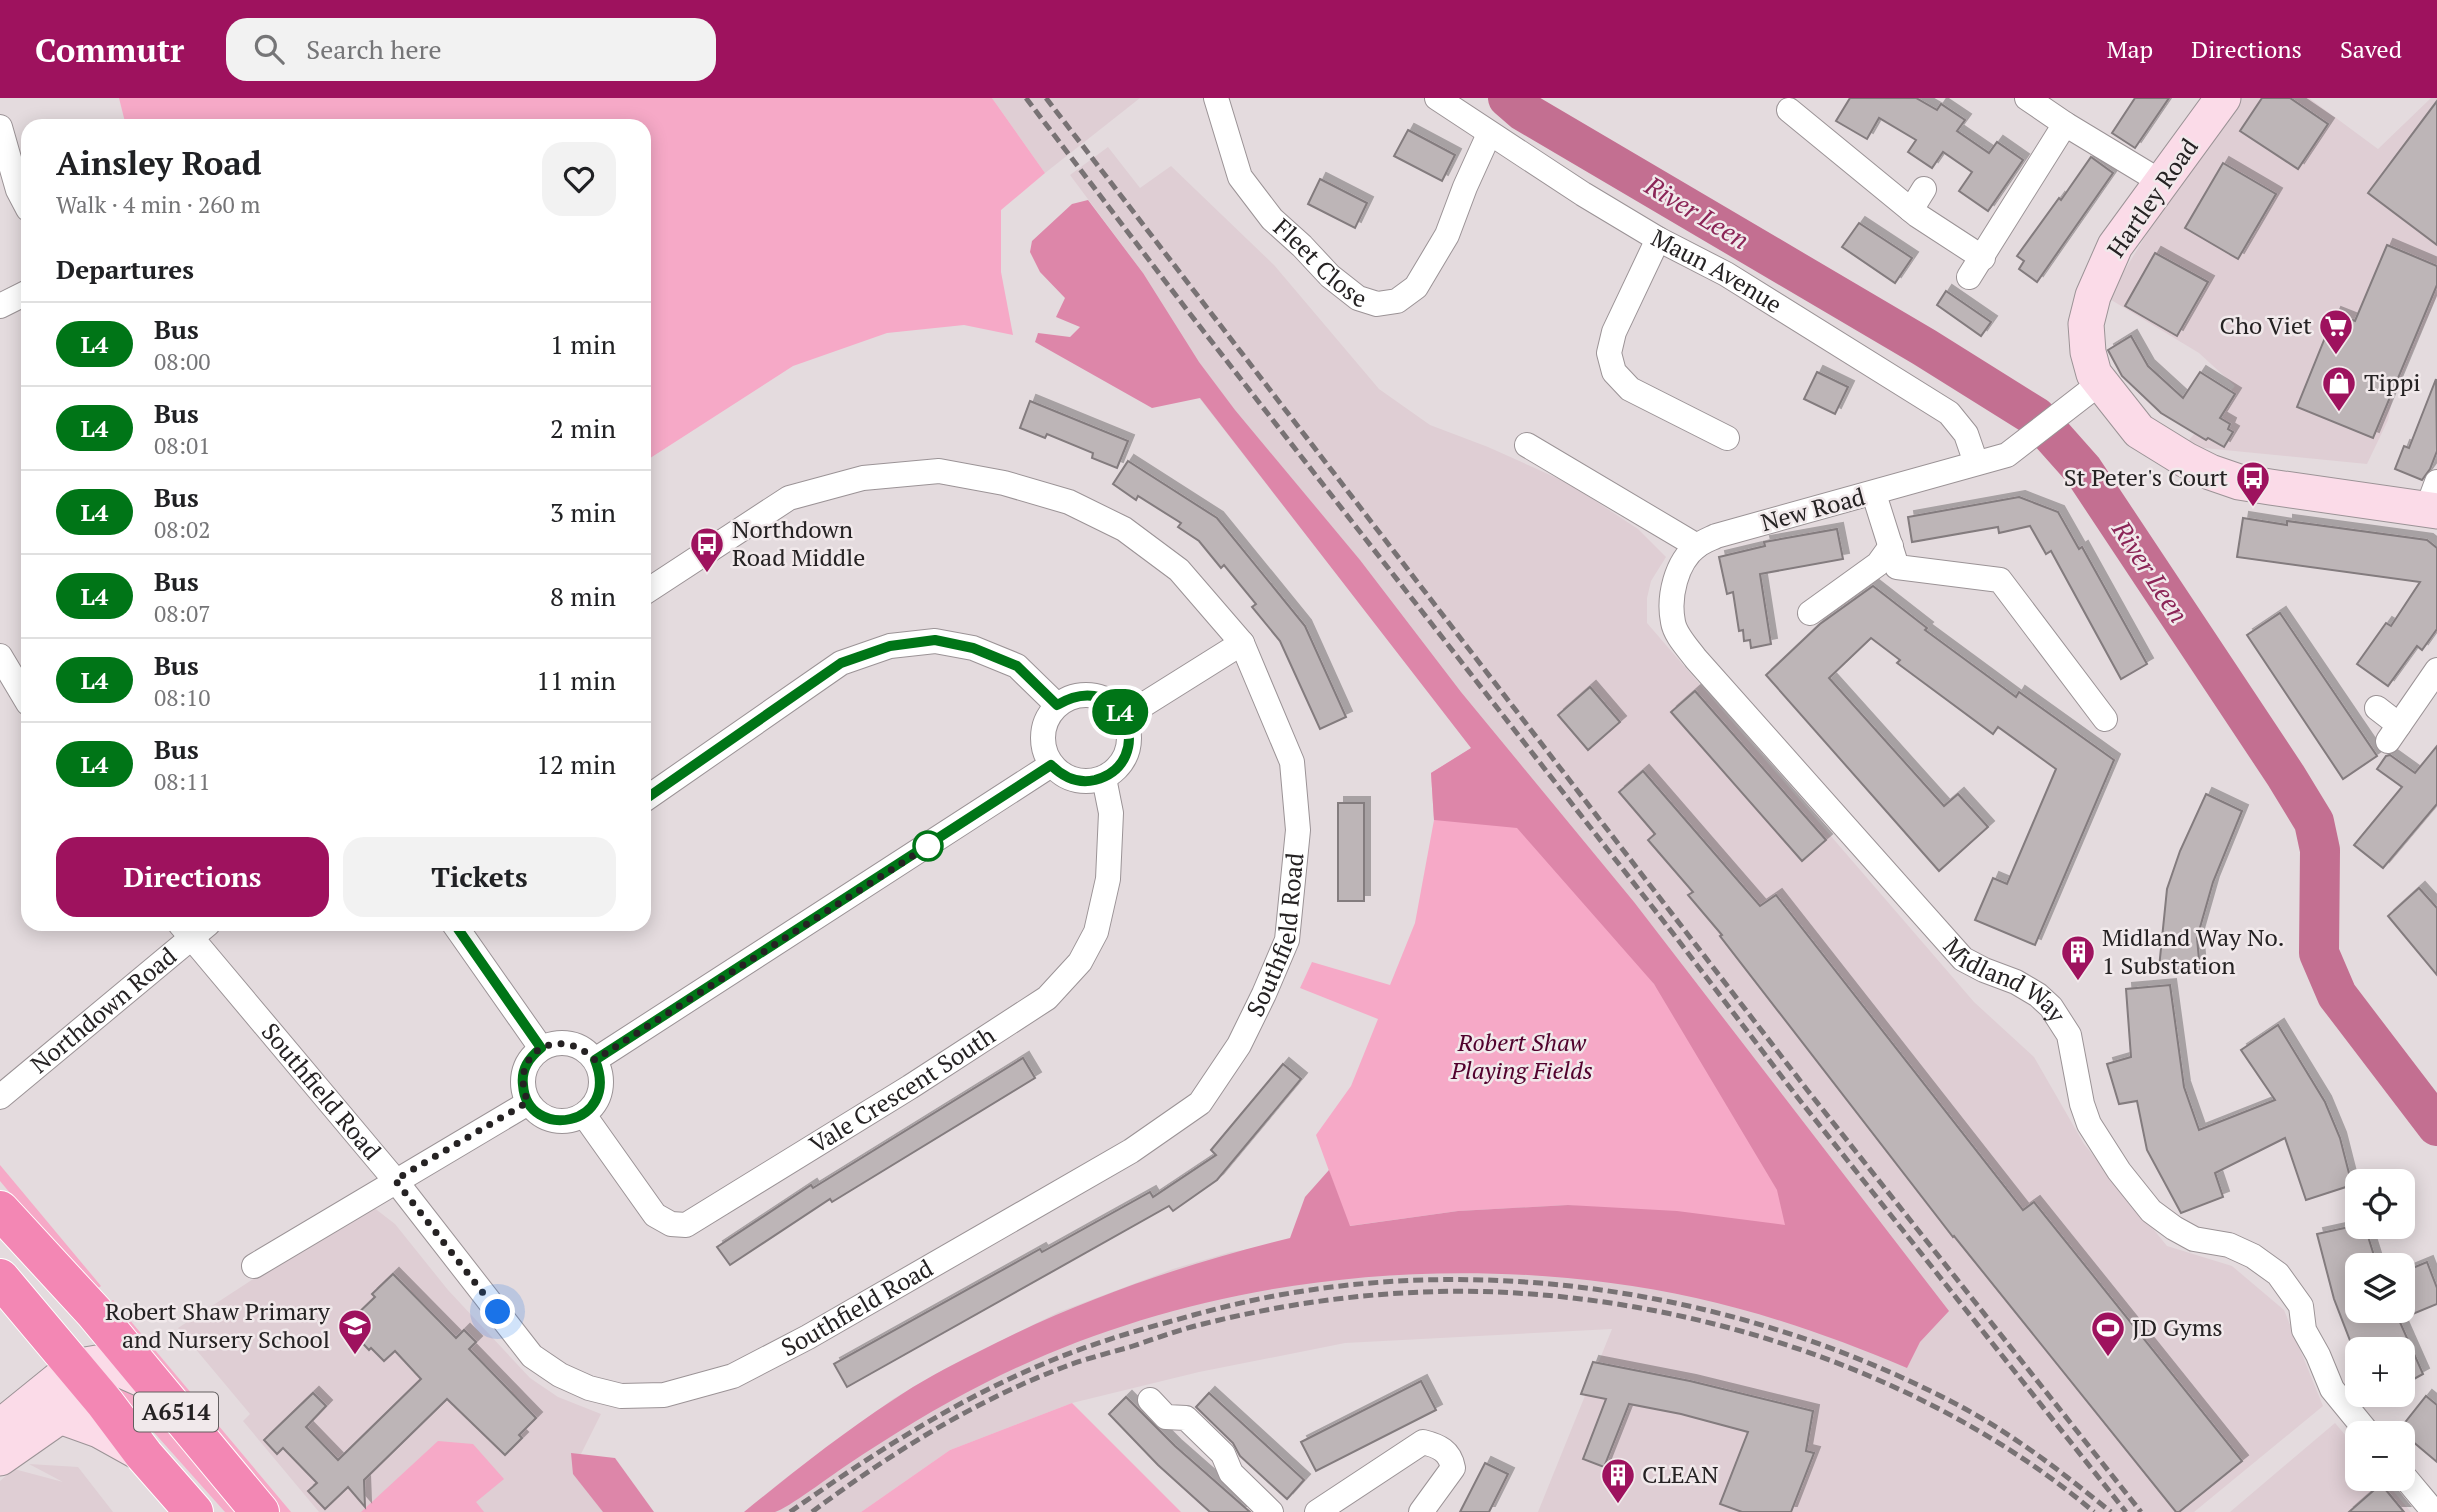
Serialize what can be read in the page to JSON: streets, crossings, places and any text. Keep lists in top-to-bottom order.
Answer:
{
  "streets": {
    "highway": ["A6514"],
    "street": [
      "Hartley Road",
      "Fleet Close",
      "Maun Avenue",
      "New Road",
      "Southfield Road",
      "Midland Way",
      "Northdown Road",
      "Vale Crescent South"
    ]
  },
  "crossings": [
    ["Hartley Road", "New Road"],
    ["Fleet Close", "Maun Avenue"],
    ["Maun Avenue", "New Road"],
    ["New Road", "Midland Way"]
  ],
  "water": ["River Leen"],
  "parks": ["Robert Shaw Playing Fields"],
  "places": {
    "supermarket": ["Cho Viet"],
    "shop": ["Tippi"],
    "bus stop": ["St Peter's Court", "Northdown Road Middle"],
    "building": ["Midland Way No. 1 Substation", "CLEAN"],
    "school or university": ["Robert Shaw Primary and Nursery School"],
    "sports": ["JD Gyms"]
  },
  "lines": ["bus line L4"],
  "page": {
    "header": "Commutr",
    "search": "Search here",
    "nav": ["Map", "Directions", "Saved"],
    "on_map": "L4",
    "heading": [
      ["Ainsley Road", "Walk · 4 min · 260 m"],
      "Departures"
    ],
    "list": [
      {
        "mark": "L4",
        "name": "Bus",
        "note": "08:00",
        "value": "1 min"
      },
      {
        "mark": "L4",
        "name": "Bus",
        "note": "08:01",
        "value": "2 min"
      },
      {
        "mark": "L4",
        "name": "Bus",
        "note": "08:02",
        "value": "3 min"
      },
      {
        "mark": "L4",
        "name": "Bus",
        "note": "08:07",
        "value": "8 min"
      },
      {
        "mark": "L4",
        "name": "Bus",
        "note": "08:10",
        "value": "11 min"
      },
      {
        "mark": "L4",
        "name": "Bus",
        "note": "08:11",
        "value": "12 min"
      }
    ],
    "buttons": ["Directions", "Tickets"],
    "map_buttons": ["+", "−"]
  }
}
